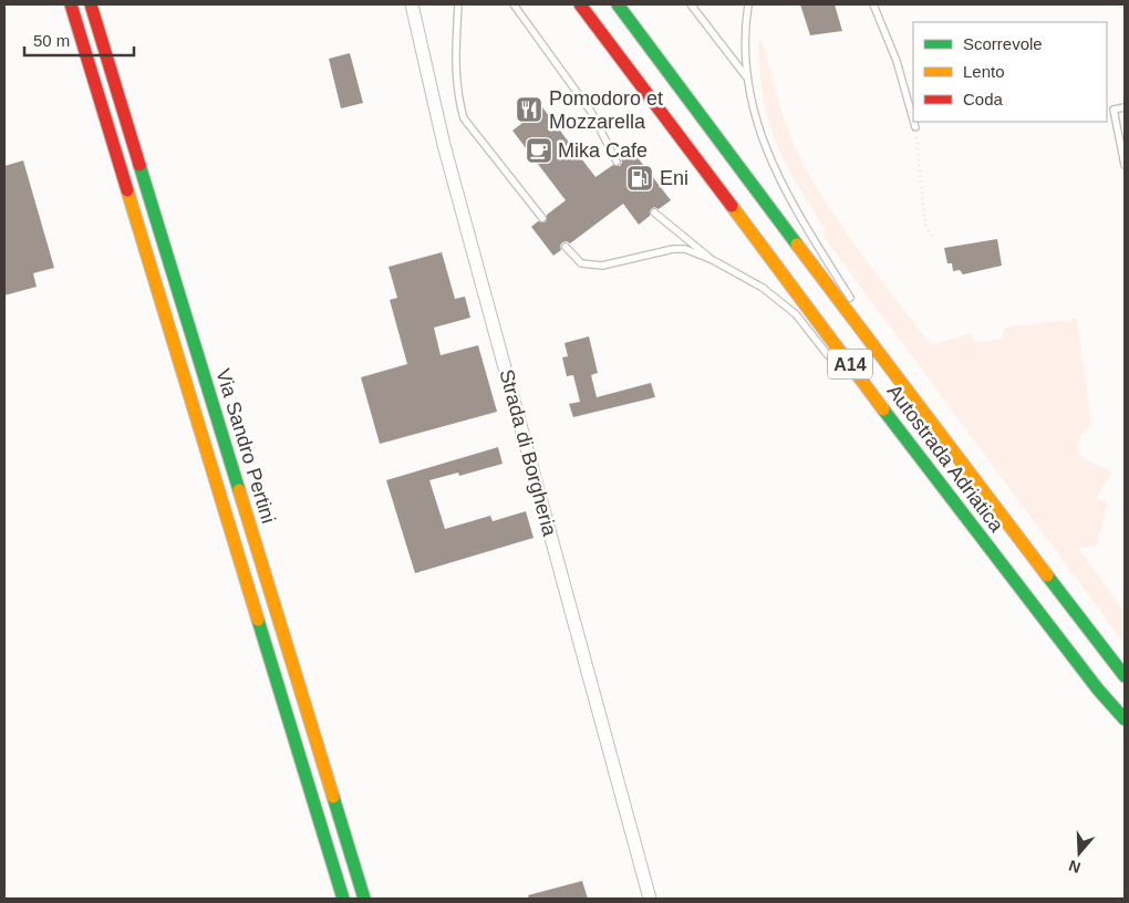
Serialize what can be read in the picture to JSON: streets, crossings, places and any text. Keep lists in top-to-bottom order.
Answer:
{
  "streets": {
    "main road": ["A14", "Via Sandro Pertini", "Autostrada Adriatica"],
    "street": ["Strada di Borgheria"]
  },
  "places": {
    "restaurant": ["Pomodoro et Mozzarella"],
    "cafe": ["Mika Cafe"],
    "fuel station": ["Eni"]
  },
  "legend": ["Scorrevole", "Lento", "Coda"],
  "scale_bar": "50 m",
  "north": "bottom"
}
